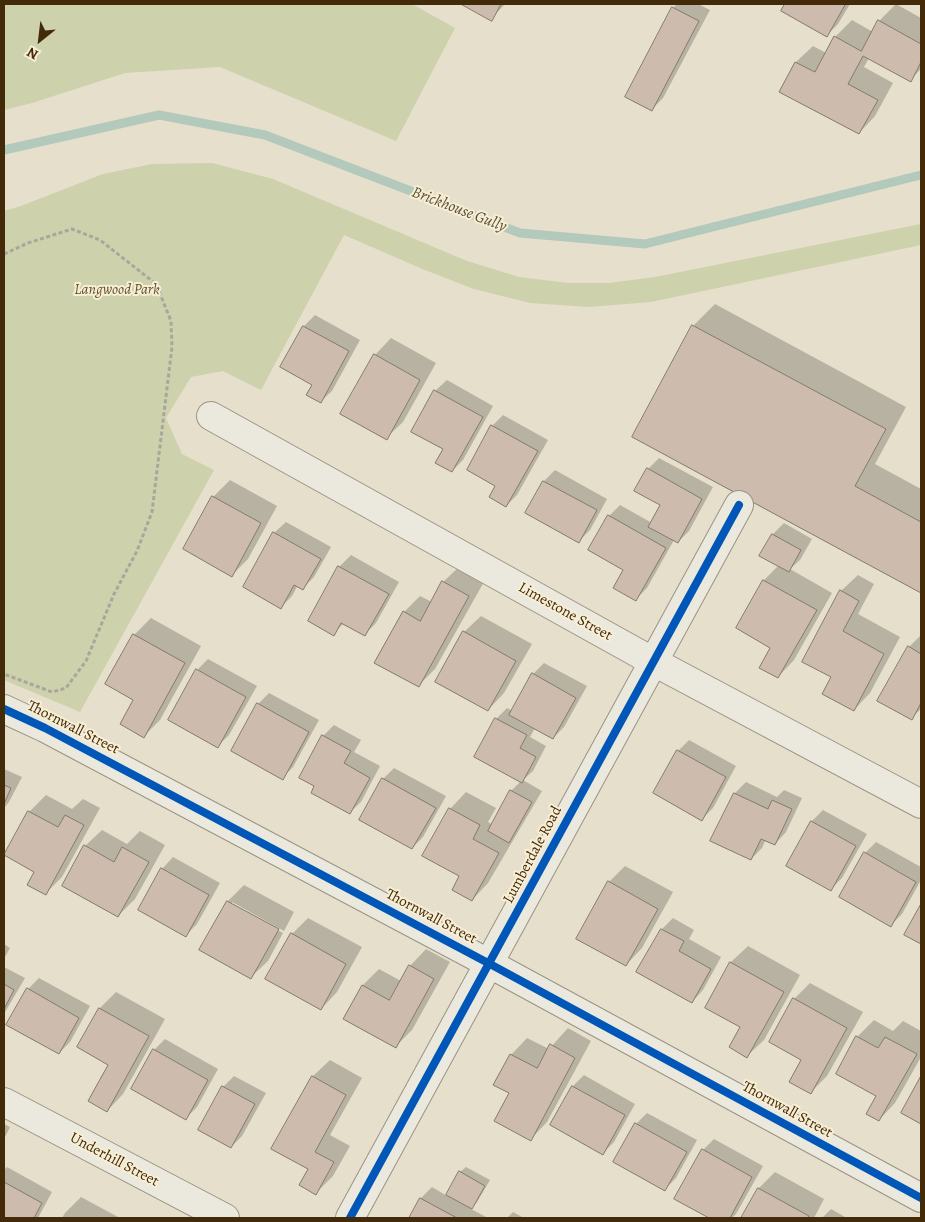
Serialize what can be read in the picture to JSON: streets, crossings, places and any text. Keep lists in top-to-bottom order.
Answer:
{
  "streets": {
    "street": [
      "Limestone Street",
      "Thornwall Street",
      "Lumberdale Road",
      "Underhill Street"
    ]
  },
  "crossings": [
    ["Limestone Street", "Lumberdale Road"],
    ["Thornwall Street", "Lumberdale Road"]
  ],
  "water": ["Brickhouse Gully"],
  "parks": ["Langwood Park"],
  "north": "bottom left"
}
